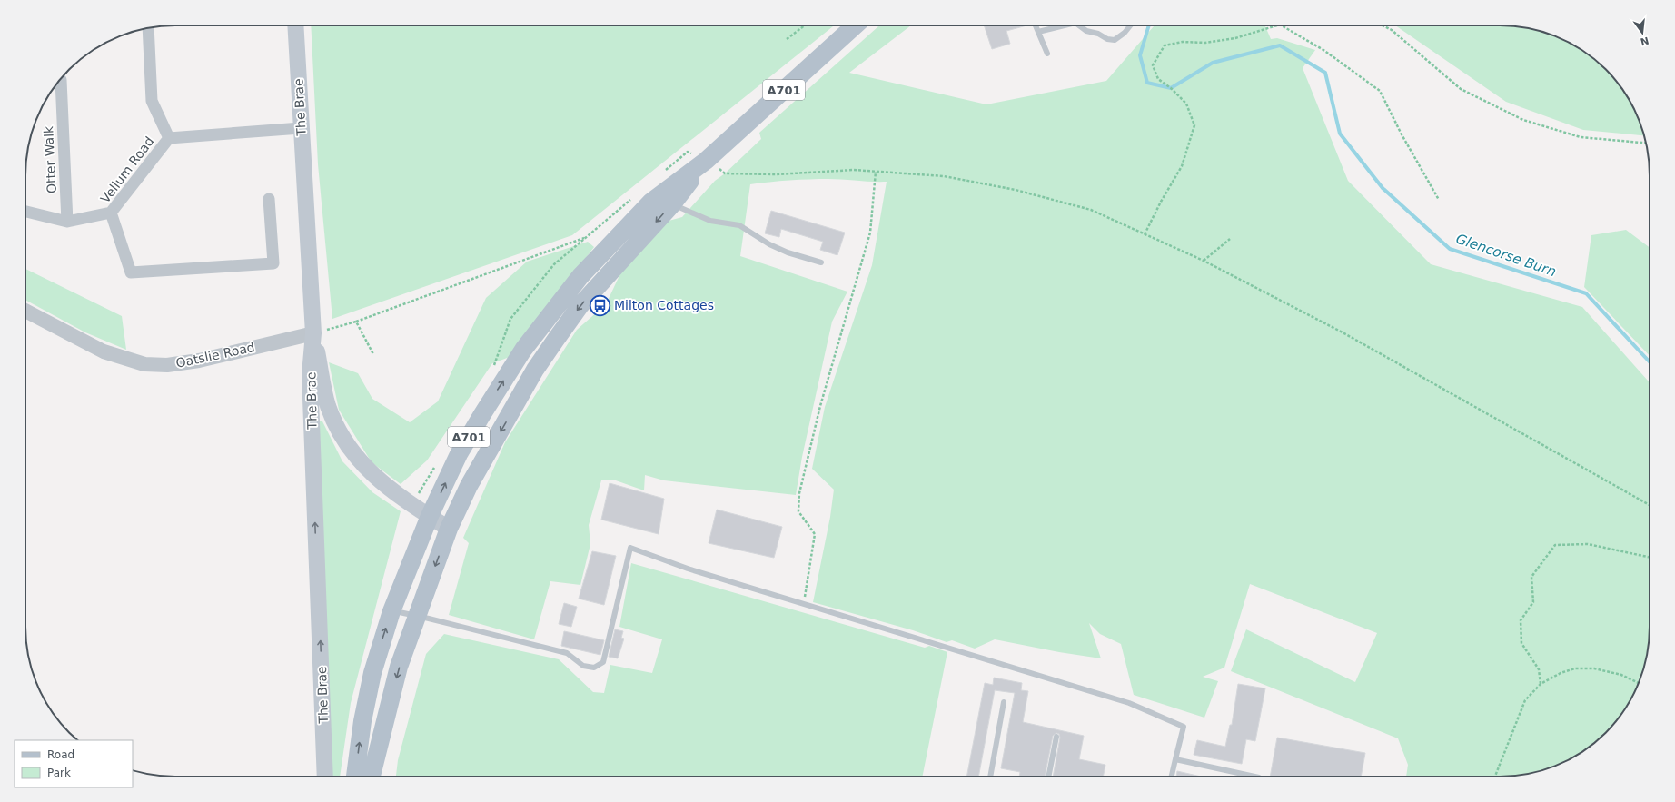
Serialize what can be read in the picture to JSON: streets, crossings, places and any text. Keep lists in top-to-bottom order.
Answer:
{
  "streets": {
    "main road": ["A701", "The Brae"],
    "street": ["Otter Walk", "Vellum Road", "Oatslie Road"]
  },
  "crossings": [
    ["The Brae", "Vellum Road"],
    ["The Brae", "Oatslie Road"]
  ],
  "water": ["Glencorse Burn"],
  "places": {
    "bus stop": ["Milton Cottages"]
  },
  "legend": ["Road", "Park"],
  "north": "bottom"
}
